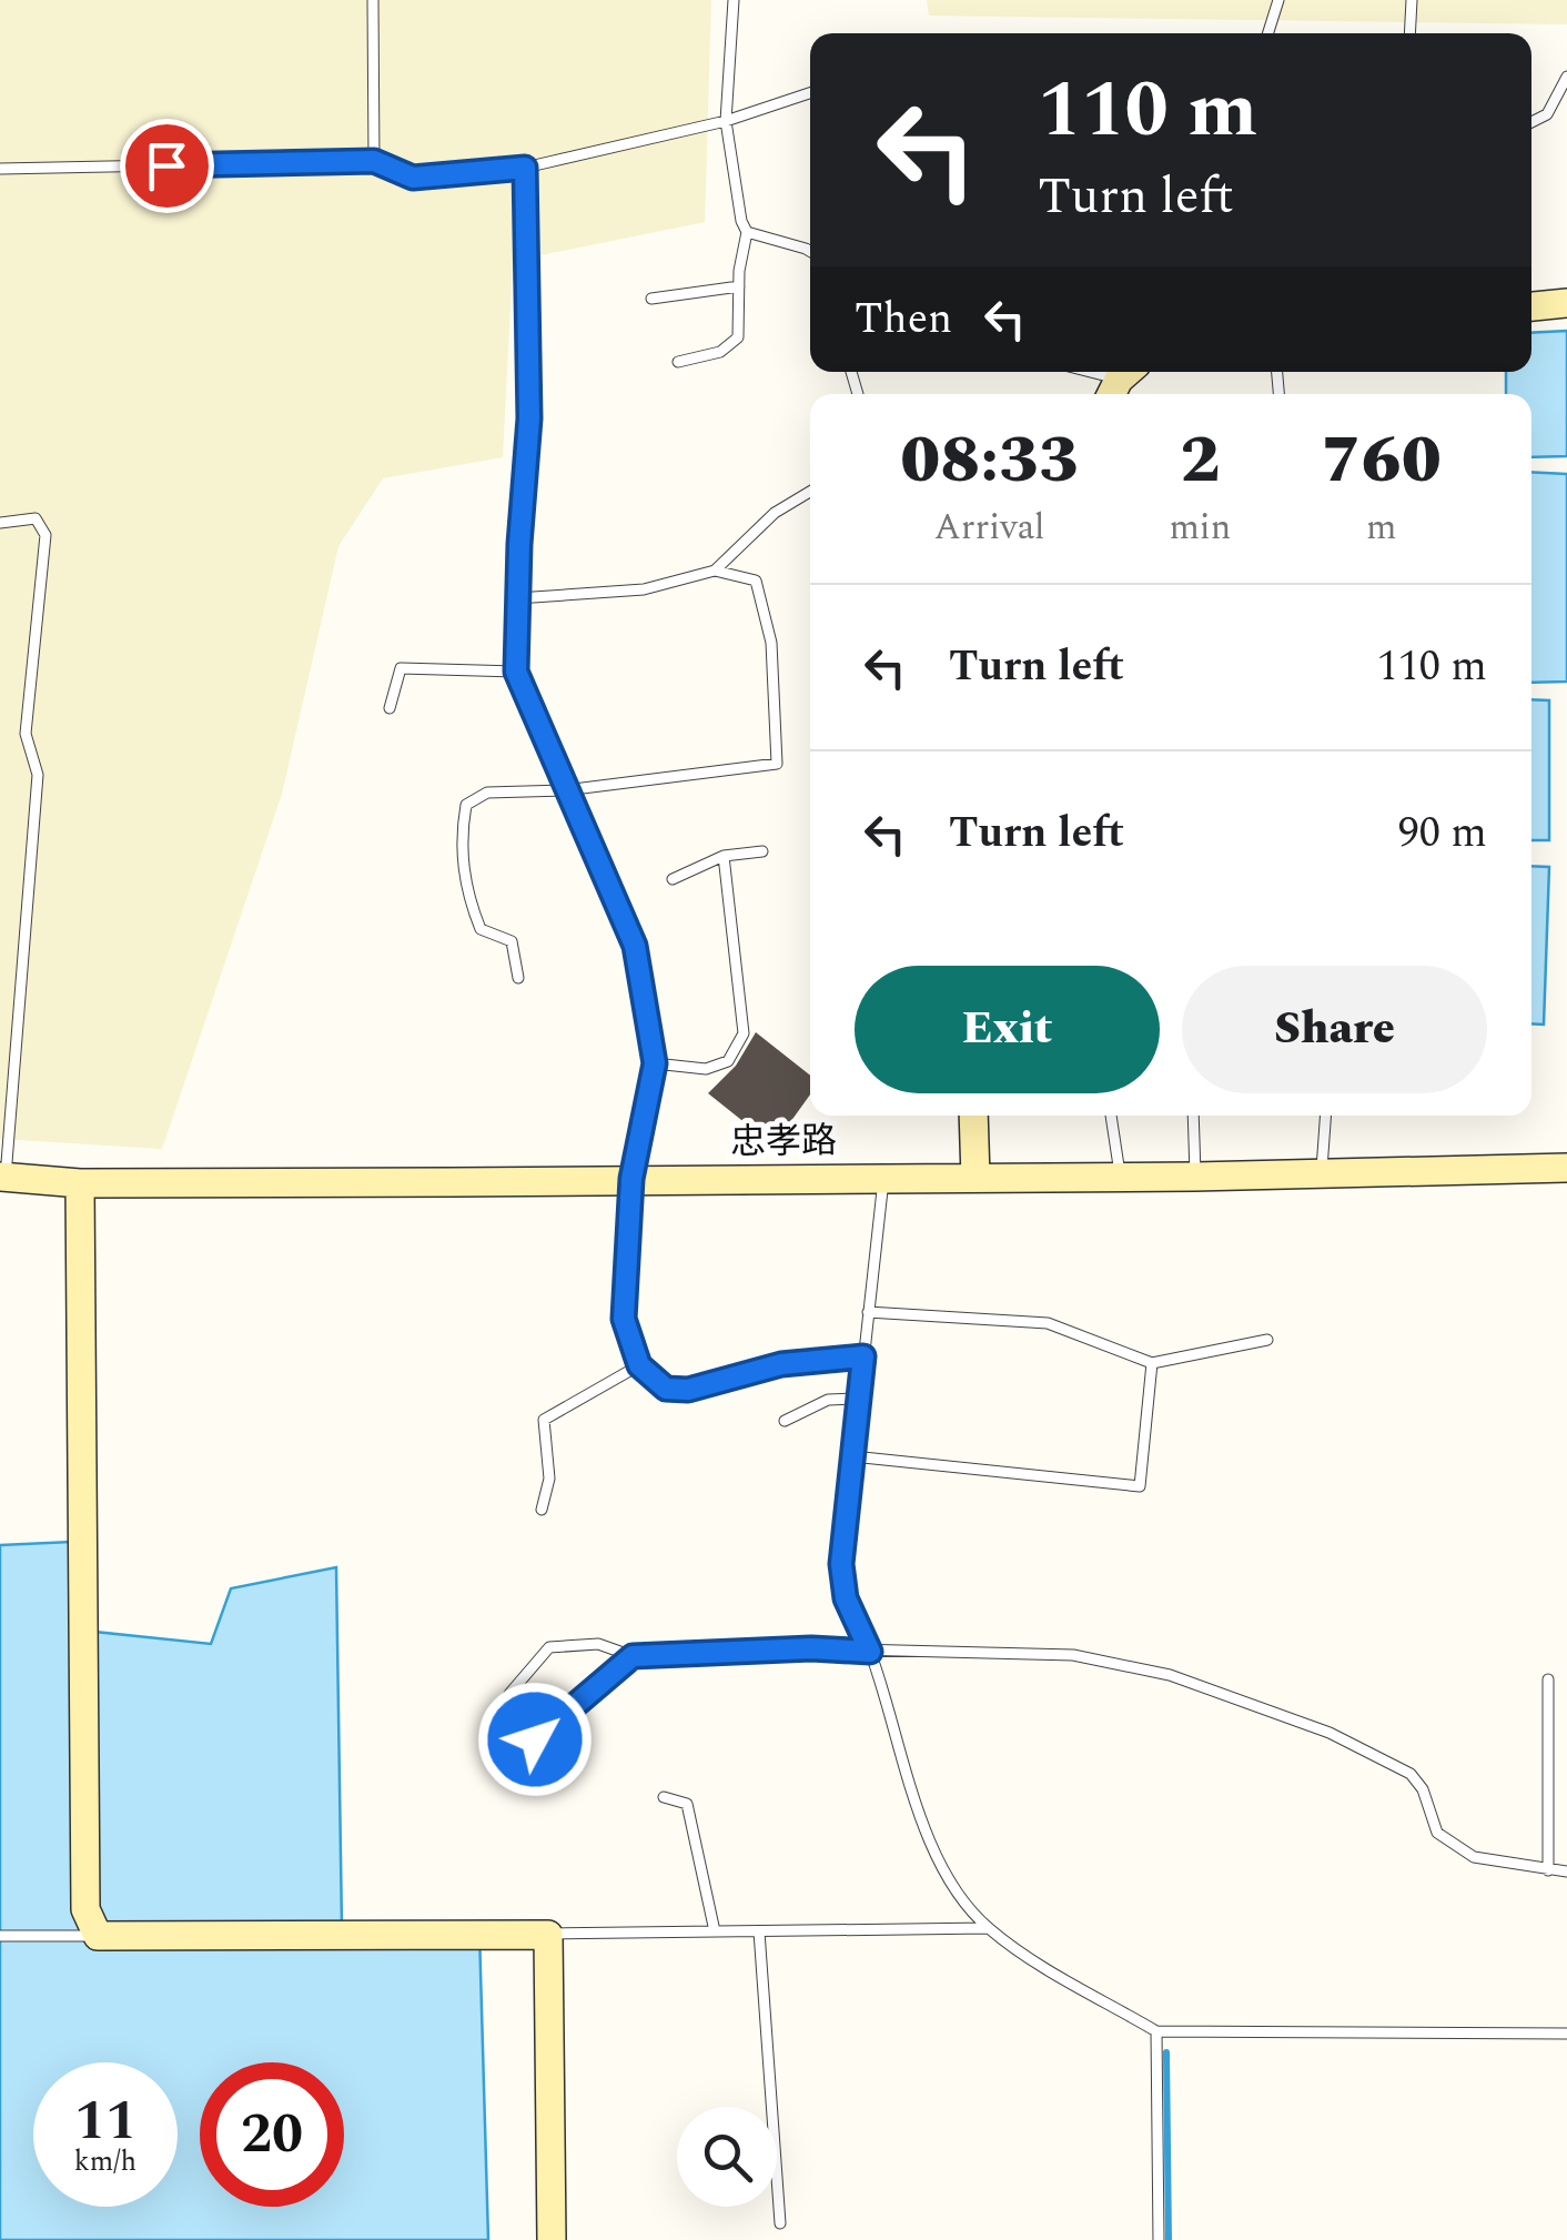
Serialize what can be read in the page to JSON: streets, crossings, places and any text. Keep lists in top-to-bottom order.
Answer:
{
  "streets": {
    "street": ["忠孝路"]
  },
  "page": {
    "turn": ["110 m", "Turn left"],
    "then": "Then",
    "eta": [
      "08:33",
      "Arrival",
      "2",
      "min",
      "760",
      "m"
    ],
    "list": [
      {
        "name": "Turn left",
        "value": "110 m"
      },
      {
        "name": "Turn left",
        "value": "90 m"
      }
    ],
    "buttons": ["Exit", "Share"],
    "speed": "11 km/h",
    "limit": "20"
  }
}
